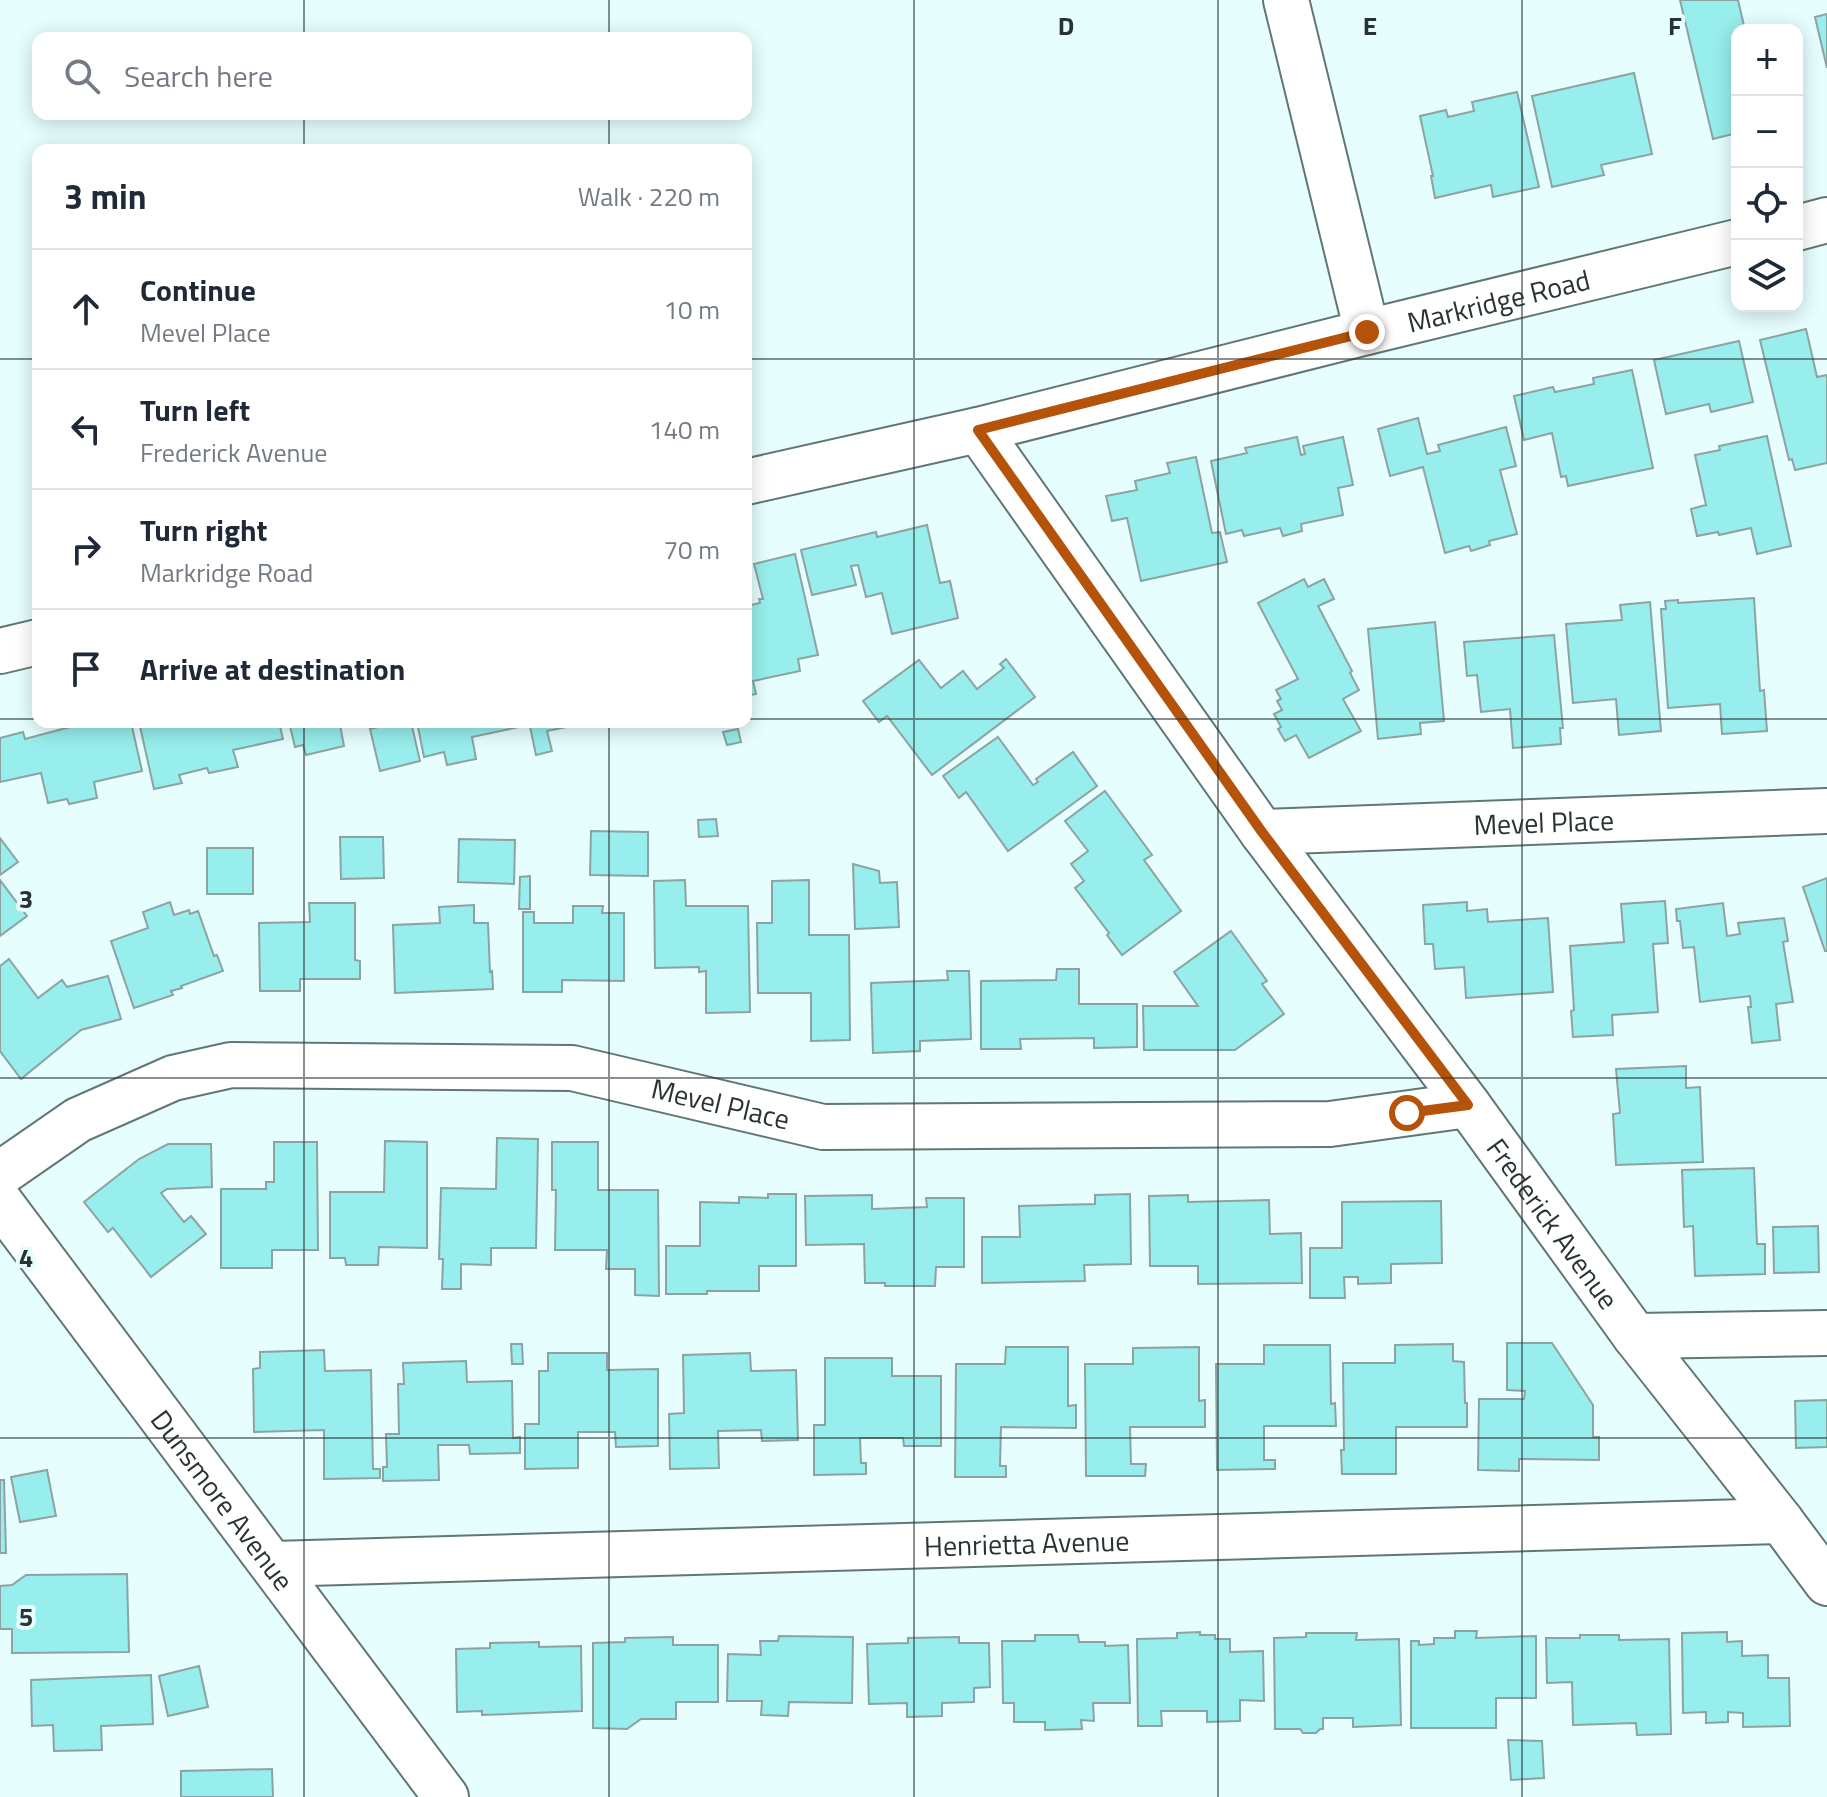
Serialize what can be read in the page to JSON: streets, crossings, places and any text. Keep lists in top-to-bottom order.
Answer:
{
  "streets": {
    "street": [
      "Markridge Road",
      "Mevel Place",
      "Frederick Avenue",
      "Dunsmore Avenue",
      "Henrietta Avenue"
    ]
  },
  "crossings": [
    ["Markridge Road", "Frederick Avenue"],
    ["Mevel Place", "Frederick Avenue"],
    ["Frederick Avenue", "Henrietta Avenue"],
    ["Dunsmore Avenue", "Henrietta Avenue"]
  ],
  "page": {
    "map_buttons": ["+", "−"],
    "search": "Search here",
    "heading": ["3 min", "Walk · 220 m"],
    "list": [
      ["Continue", "Mevel Place", "10 m"],
      ["Turn left", "Frederick Avenue", "140 m"],
      ["Turn right", "Markridge Road", "70 m"],
      "Arrive at destination"
    ]
  },
  "grid": {
    "columns": ["D", "E", "F"],
    "rows": ["3", "4", "5"]
  }
}
